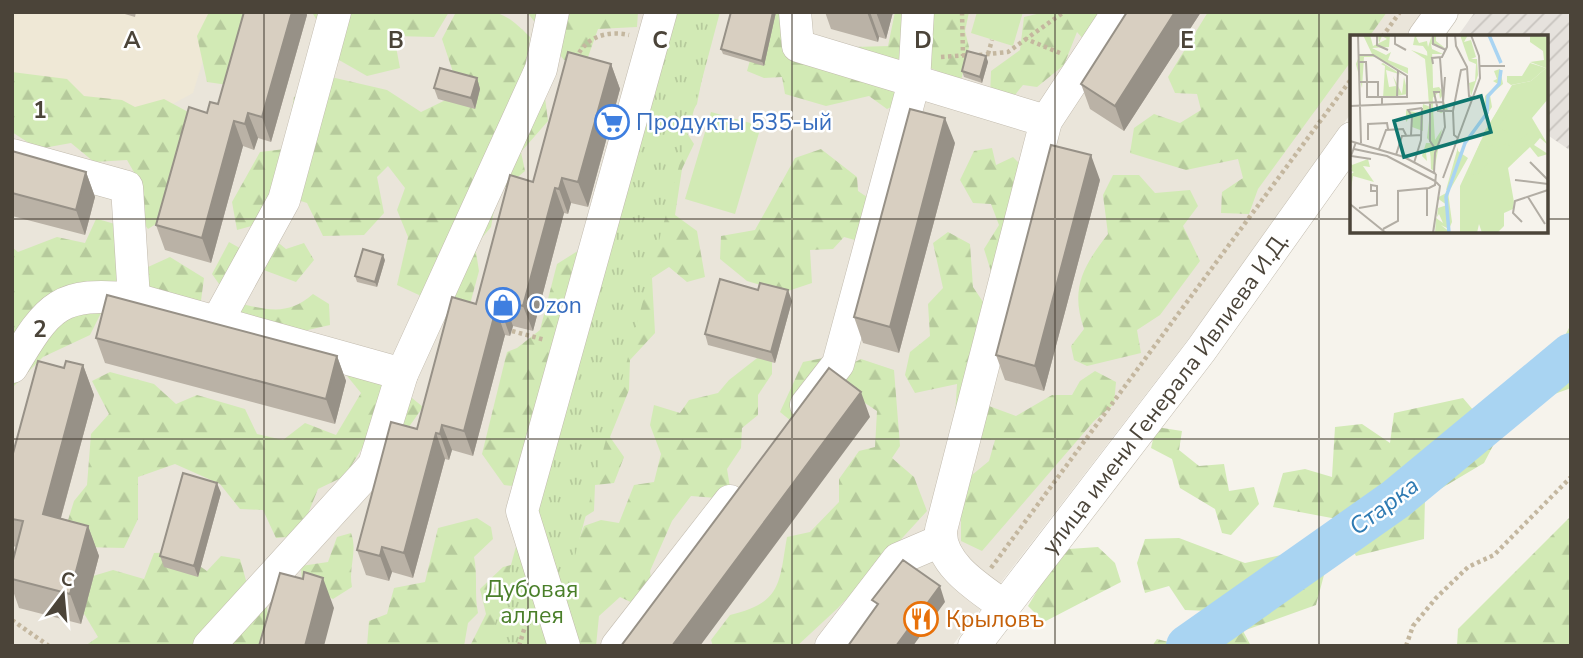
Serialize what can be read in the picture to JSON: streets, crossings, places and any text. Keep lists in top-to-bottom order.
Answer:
{
  "streets": {
    "street": ["улица имени Генерала Ивлиева И.Д."]
  },
  "water": ["Старка"],
  "parks": ["Дубовая аллея"],
  "places": {
    "supermarket": ["Продукты 535-ый"],
    "shop": ["Ozon"],
    "restaurant": ["Крыловъ"]
  },
  "north": "top",
  "grid": {
    "columns": [
      "A",
      "B",
      "C",
      "D",
      "E"
    ],
    "rows": ["1", "2"]
  }
}
